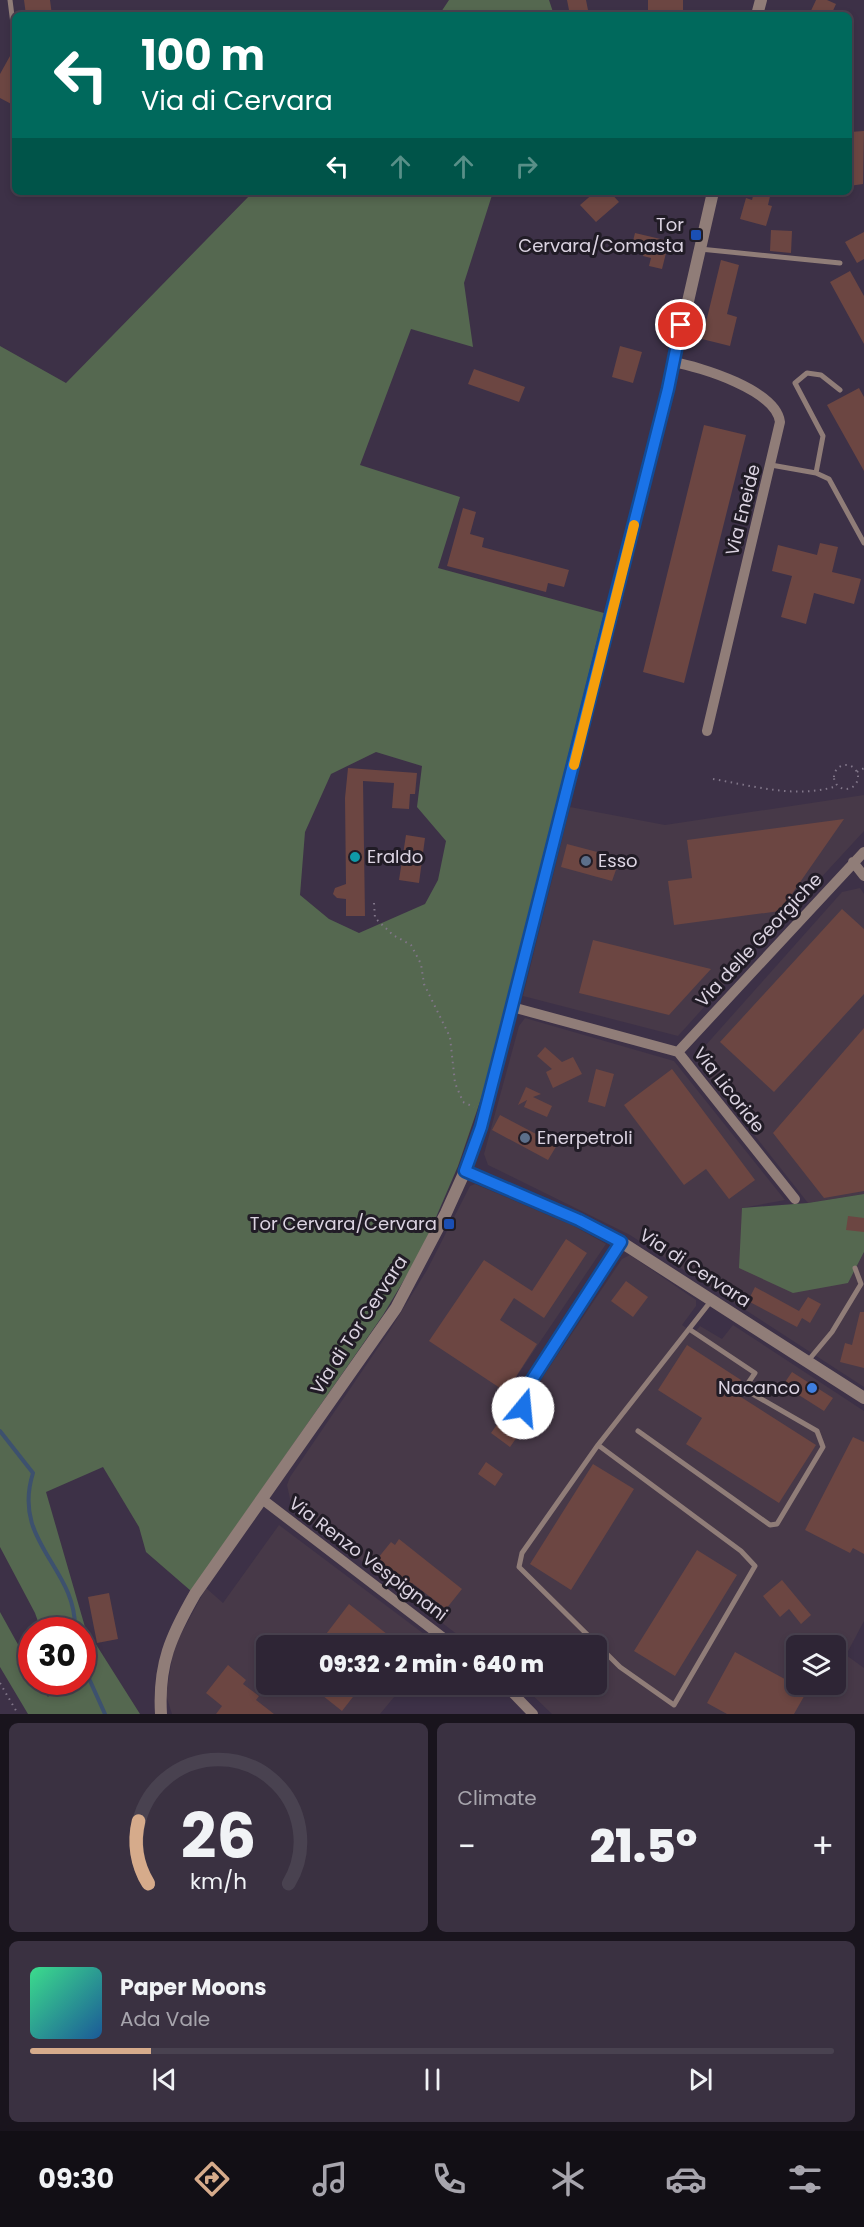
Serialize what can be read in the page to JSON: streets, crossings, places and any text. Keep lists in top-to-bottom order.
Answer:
{
  "streets": {
    "street": [
      "Via Eneide",
      "Via delle Georgiche",
      "Via Licoride",
      "Via di Cervara",
      "Via di Tor Cervara",
      "Via Renzo Vespignani"
    ]
  },
  "crossings": [
    ["Via Eneide", "Via di Tor Cervara"],
    ["Via delle Georgiche", "Via Licoride"],
    ["Via Licoride", "Via di Tor Cervara"],
    ["Via di Cervara", "Via di Tor Cervara"],
    ["Via di Tor Cervara", "Via Renzo Vespignani"]
  ],
  "places": {
    "transit": ["Tor Cervara/Comasta", "Tor Cervara/Cervara"],
    "other": [
      "Eraldo",
      "Esso",
      "Enerpetroli",
      "Nacanco"
    ]
  },
  "page": {
    "turn": ["100 m", "Via di Cervara"],
    "limit": "30",
    "trip": "09:32 · 2 min · 640 m",
    "tile": "Climate",
    "heat": ["−", "21.5°", "+"],
    "song": ["Paper Moons", "Ada Vale"],
    "tabs": "09:30",
    "gauge": ["26", "km/h"]
  }
}
